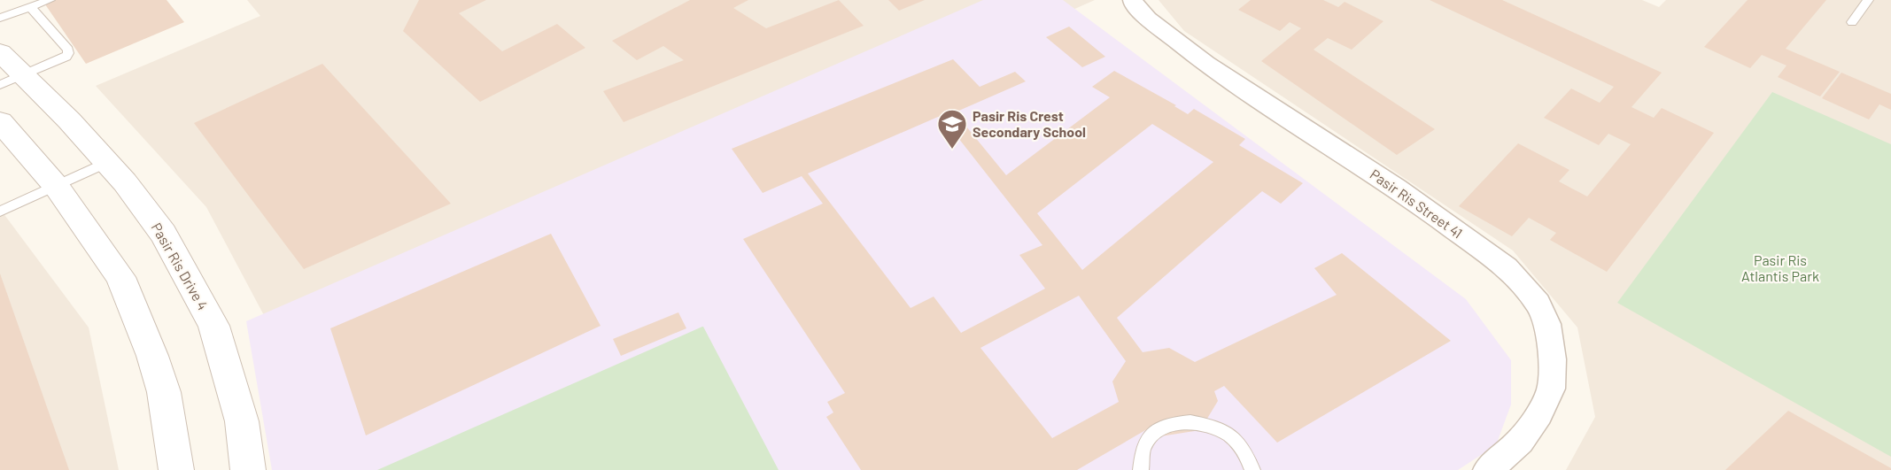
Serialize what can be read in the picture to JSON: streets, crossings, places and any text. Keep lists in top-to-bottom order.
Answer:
{
  "streets": {
    "street": ["Pasir Ris Street 41", "Pasir Ris Drive 4"]
  },
  "parks": ["Pasir Ris Atlantis Park"],
  "places": {
    "school or university": ["Pasir Ris Crest Secondary School"]
  }
}
